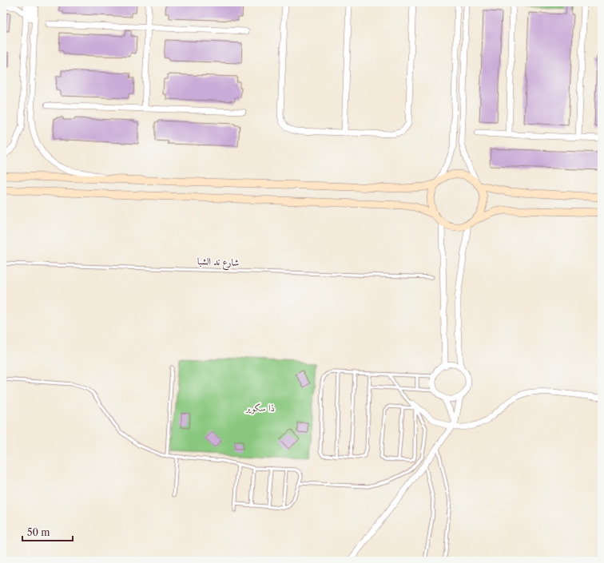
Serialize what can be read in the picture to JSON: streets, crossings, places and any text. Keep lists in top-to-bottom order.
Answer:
{
  "streets": {
    "lane": ["شارع ند الشبا"]
  },
  "parks": ["ذا سكوير"],
  "scale_bar": "50 m"
}
